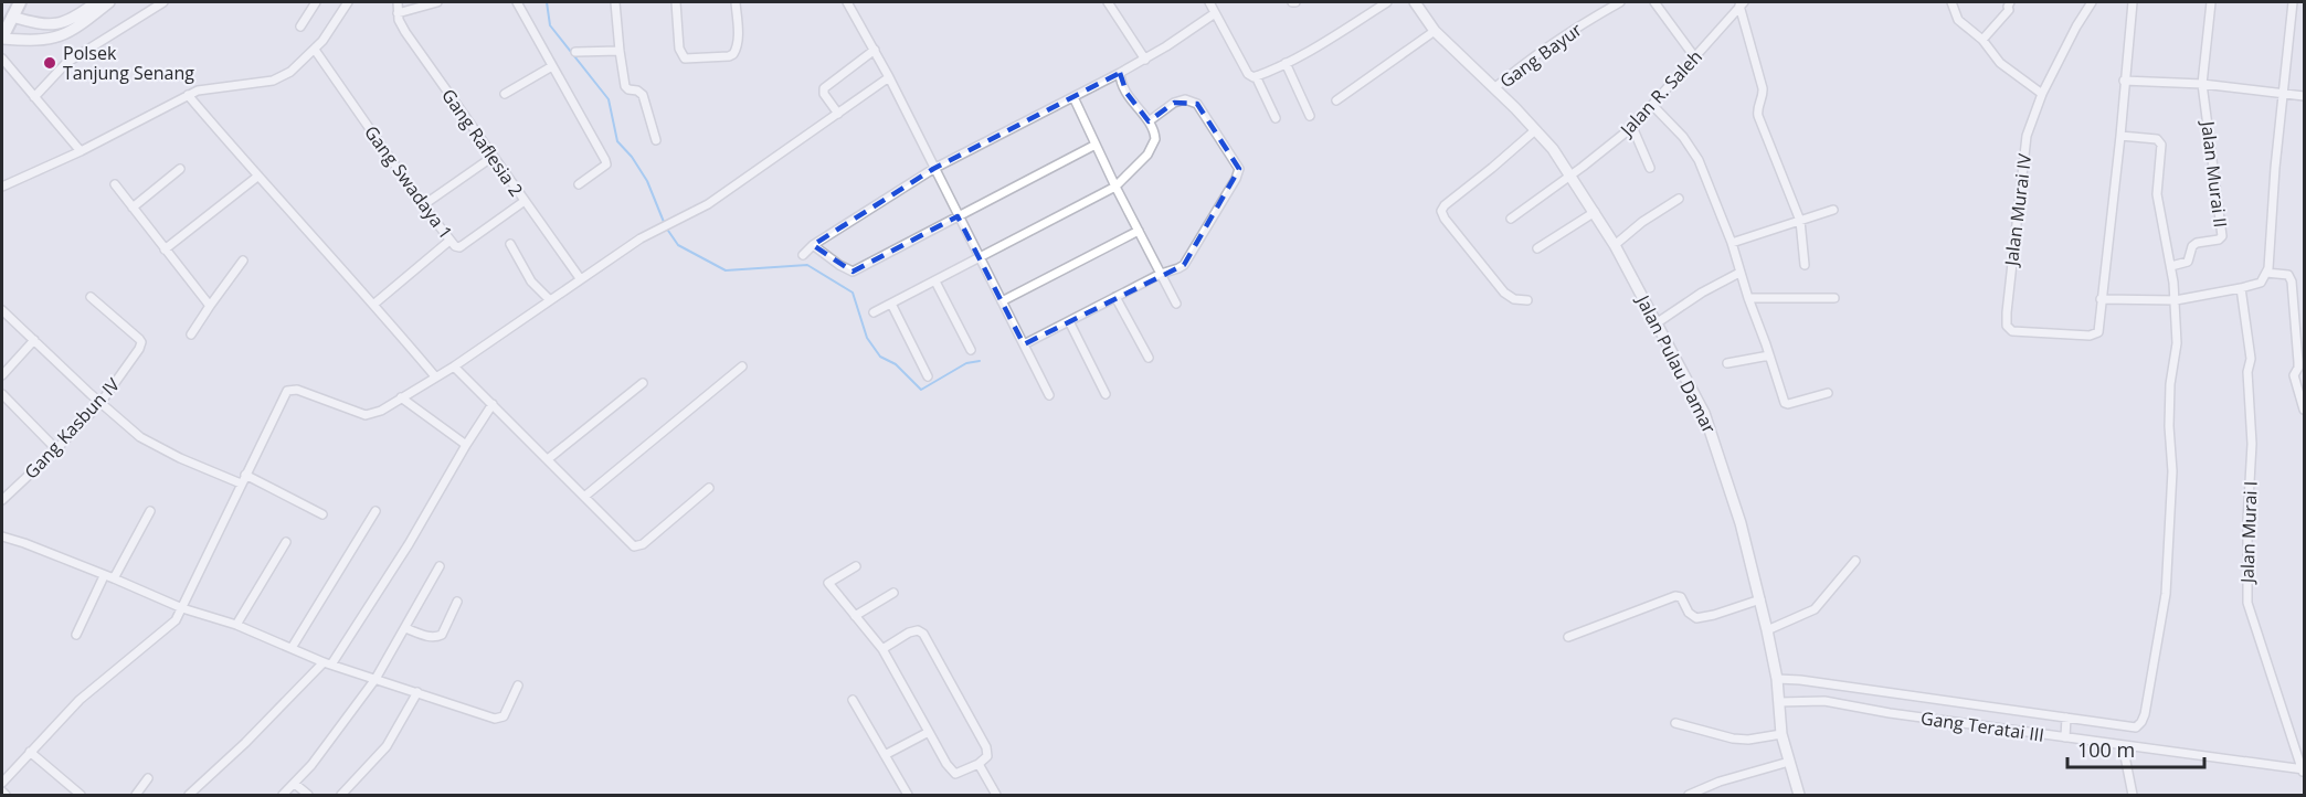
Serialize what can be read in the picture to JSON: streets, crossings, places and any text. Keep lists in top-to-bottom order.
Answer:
{
  "streets": {
    "street": [
      "Gang Bayur",
      "Jalan R. Saleh",
      "Gang Raflesia 2",
      "Jalan Murai II",
      "Gang Swadaya 1",
      "Jalan Murai IV",
      "Jalan Pulau Damar",
      "Gang Kasbun IV",
      "Jalan Murai I",
      "Gang Teratai III"
    ]
  },
  "crossings": [
    ["Gang Bayur", "Jalan Pulau Damar"],
    ["Jalan R. Saleh", "Jalan Pulau Damar"],
    ["Gang Raflesia 2", "Gang Swadaya 1"],
    ["Jalan Pulau Damar", "Gang Teratai III"],
    ["Jalan Murai I", "Gang Teratai III"]
  ],
  "places": ["Polsek Tanjung Senang"],
  "scale_bar": "100 m"
}
